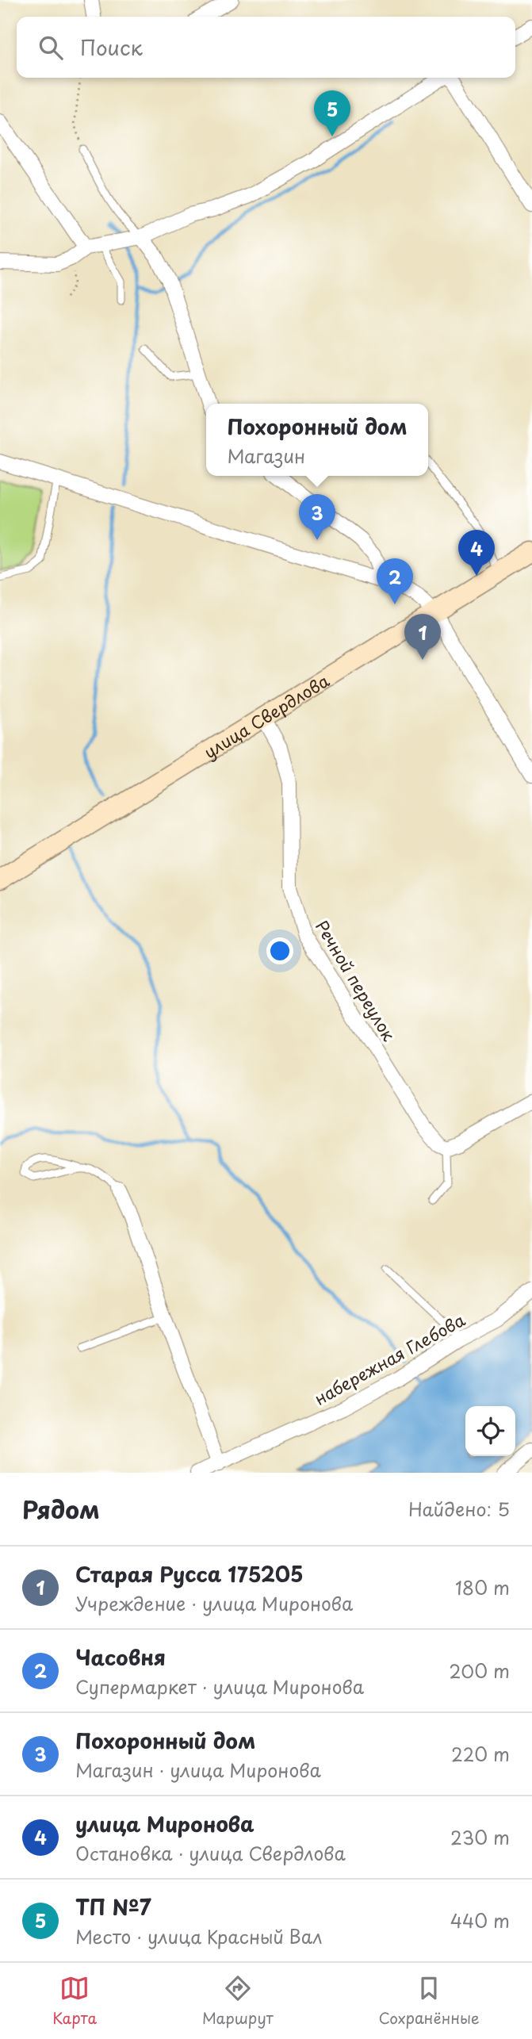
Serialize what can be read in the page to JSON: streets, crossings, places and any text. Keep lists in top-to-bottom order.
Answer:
{
  "streets": {
    "street": ["улица Свердлова", "Речной переулок", "набережная Глебова"]
  },
  "crossings": [
    ["улица Свердлова", "Речной переулок"]
  ],
  "page": {
    "search": "Поиск",
    "pins": [
      "5",
      "3",
      "4",
      "2",
      "1"
    ],
    "popup": ["Похоронный дом", "Магазин"],
    "heading": ["Рядом", "Найдено: 5"],
    "list": [
      {
        "mark": "1",
        "name": "Старая Русса 175205",
        "note": "Учреждение · улица Миронова",
        "value": "180 m"
      },
      {
        "mark": "2",
        "name": "Часовня",
        "note": "Супермаркет · улица Миронова",
        "value": "200 m"
      },
      {
        "mark": "3",
        "name": "Похоронный дом",
        "note": "Магазин · улица Миронова",
        "value": "220 m"
      },
      {
        "mark": "4",
        "name": "улица Миронова",
        "note": "Остановка · улица Свердлова",
        "value": "230 m"
      },
      {
        "mark": "5",
        "name": "ТП №7",
        "note": "Место · улица Красный Вал",
        "value": "440 m"
      }
    ],
    "nav": ["Карта", "Маршрут", "Сохранённые"]
  }
}
